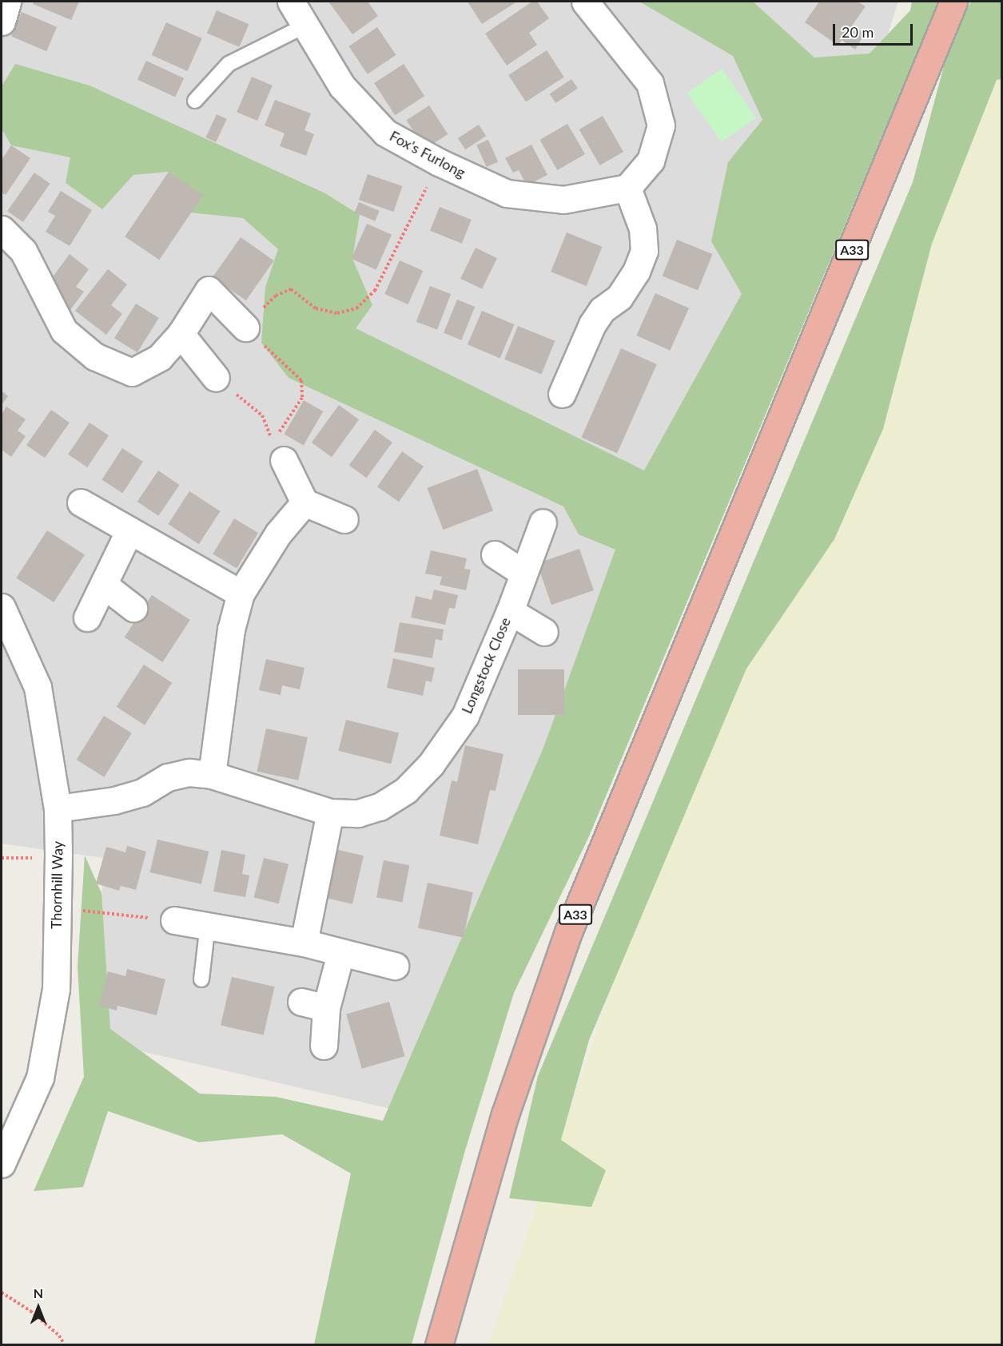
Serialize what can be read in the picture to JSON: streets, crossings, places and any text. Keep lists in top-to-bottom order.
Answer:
{
  "streets": {
    "highway": ["A33"],
    "street": ["Fox's Furlong", "Longstock Close", "Thornhill Way"]
  },
  "crossings": [
    ["Longstock Close", "Thornhill Way"]
  ],
  "scale_bar": "20 m",
  "north": "top"
}
